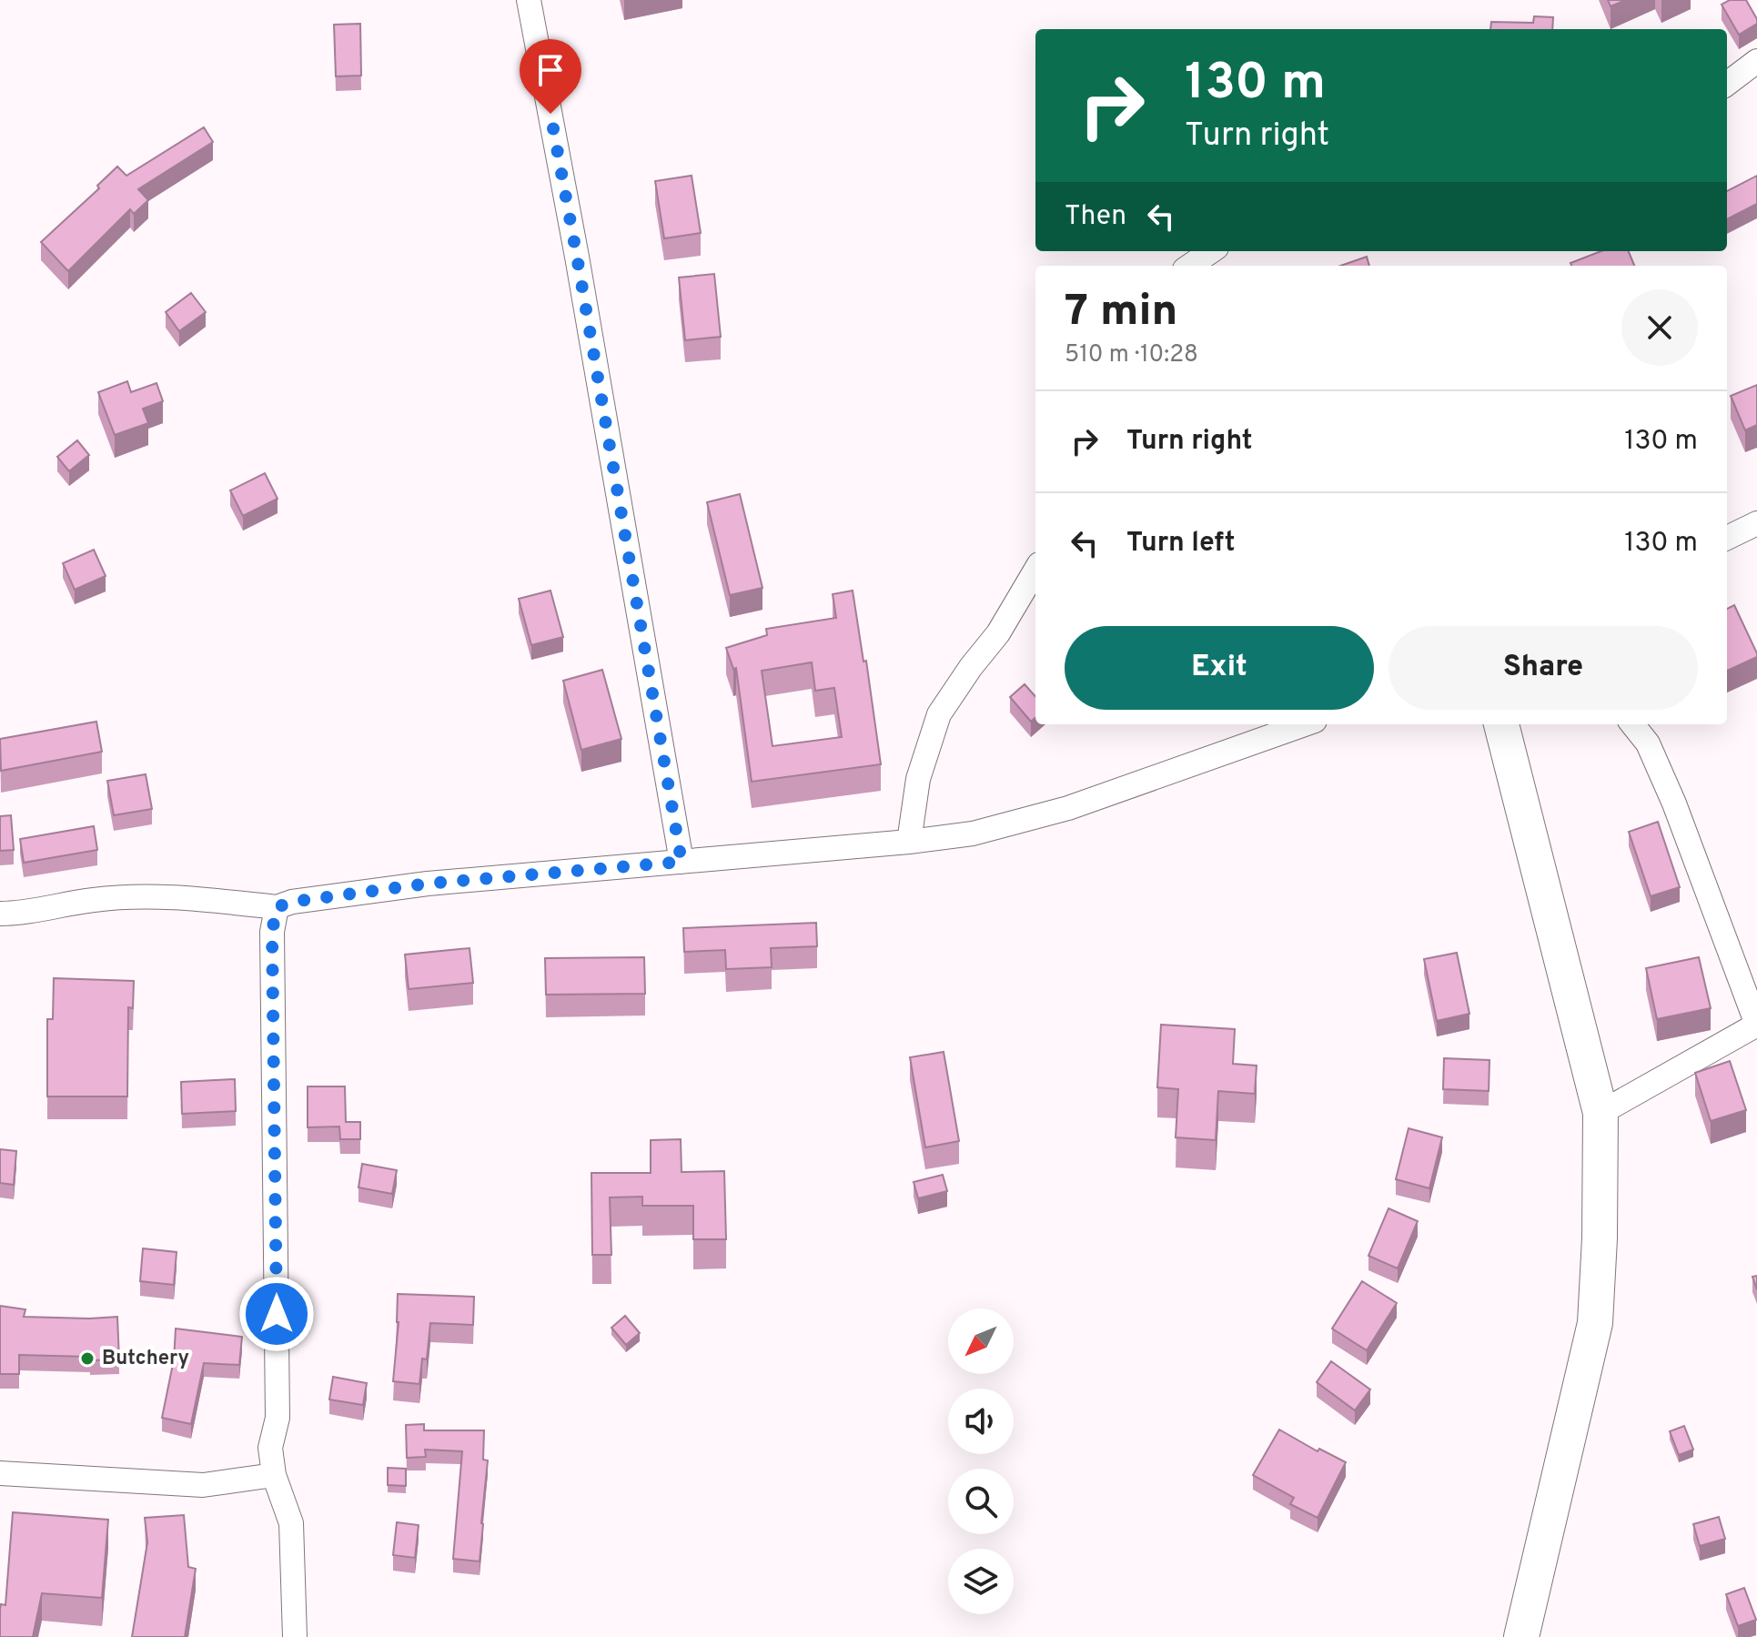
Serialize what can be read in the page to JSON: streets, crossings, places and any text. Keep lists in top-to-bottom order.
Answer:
{
  "places": ["Butchery"],
  "north": "bottom left",
  "page": {
    "turn": ["130 m", "Turn right"],
    "then": "Then",
    "heading": ["7 min", "510 m · 10:28"],
    "list": [
      {
        "name": "Turn right",
        "value": "130 m"
      },
      {
        "name": "Turn left",
        "value": "130 m"
      }
    ],
    "buttons": ["Exit", "Share"]
  }
}
